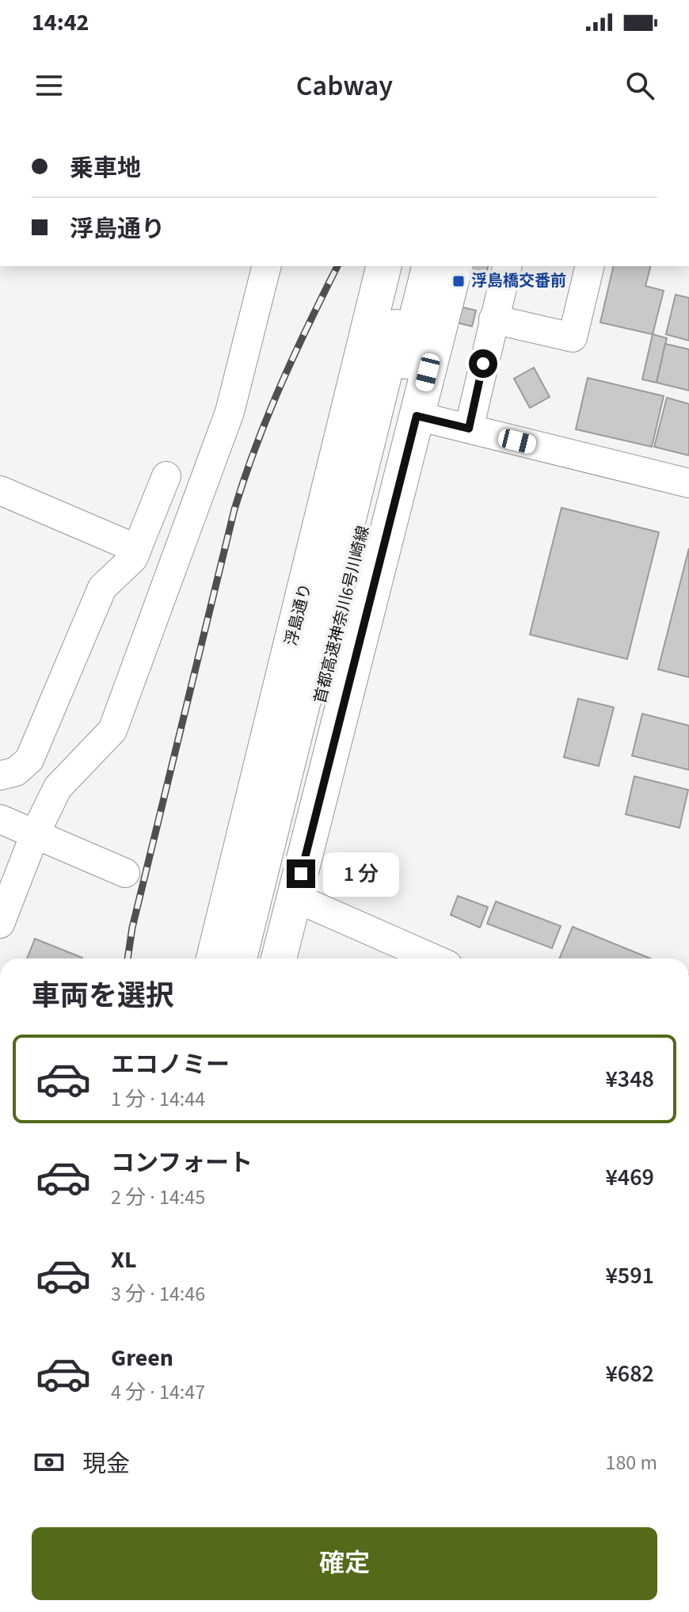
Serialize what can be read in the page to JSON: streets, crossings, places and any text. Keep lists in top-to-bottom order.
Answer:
{
  "streets": {
    "highway": ["浮島通り", "首都高速神奈川6号川崎線"]
  },
  "places": {
    "transit": ["浮島橋交番前"]
  },
  "page": {
    "status": "14:42",
    "header": "Cabway",
    "banner": ["乗車地", "浮島通り"],
    "bubble": "1 分",
    "heading": "車両を選択",
    "list": [
      {
        "name": "エコノミー",
        "note": "1 分 · 14:44",
        "value": "¥348"
      },
      {
        "name": "コンフォート",
        "note": "2 分 · 14:45",
        "value": "¥469"
      },
      {
        "name": "XL",
        "note": "3 分 · 14:46",
        "value": "¥591"
      },
      {
        "name": "Green",
        "note": "4 分 · 14:47",
        "value": "¥682"
      }
    ],
    "pay": ["現金", "180 m"],
    "buttons": "確定"
  }
}
